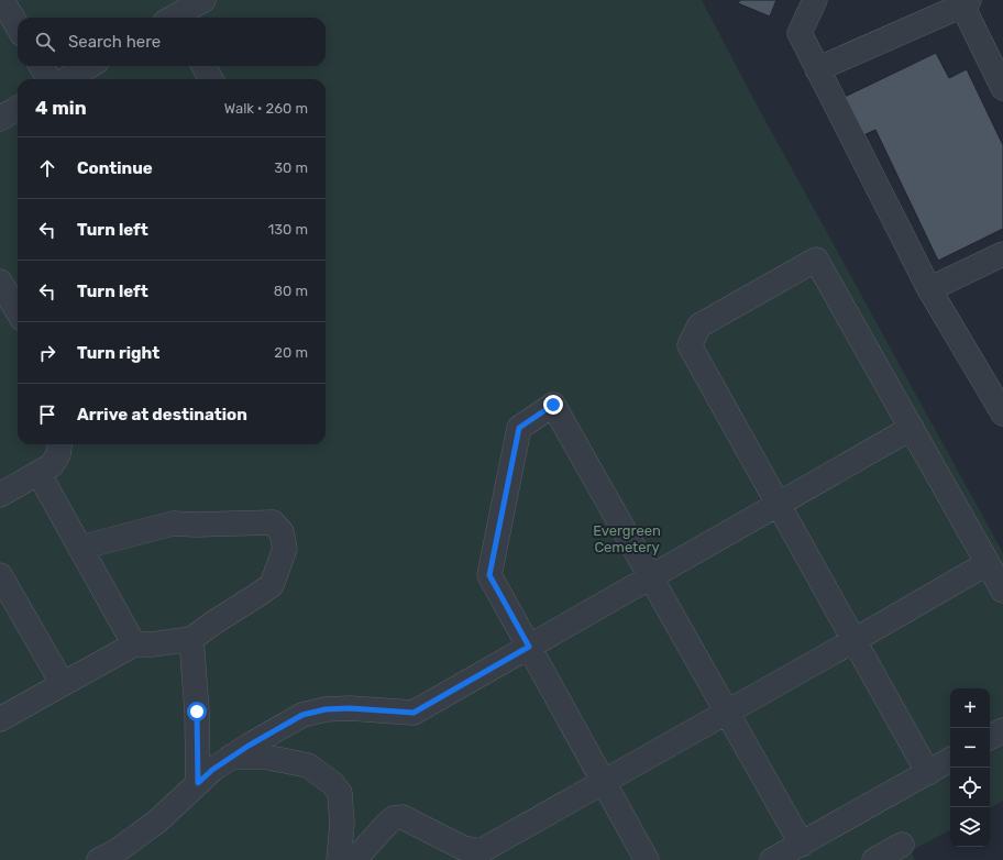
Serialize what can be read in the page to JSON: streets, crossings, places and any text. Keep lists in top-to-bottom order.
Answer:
{
  "parks": ["Evergreen Cemetery"],
  "page": {
    "search": "Search here",
    "heading": ["4 min", "Walk · 260 m"],
    "list": [
      ["Continue", "30 m"],
      ["Turn left", "130 m"],
      ["Turn left", "80 m"],
      ["Turn right", "20 m"],
      "Arrive at destination"
    ],
    "map_buttons": ["+", "−"]
  }
}
